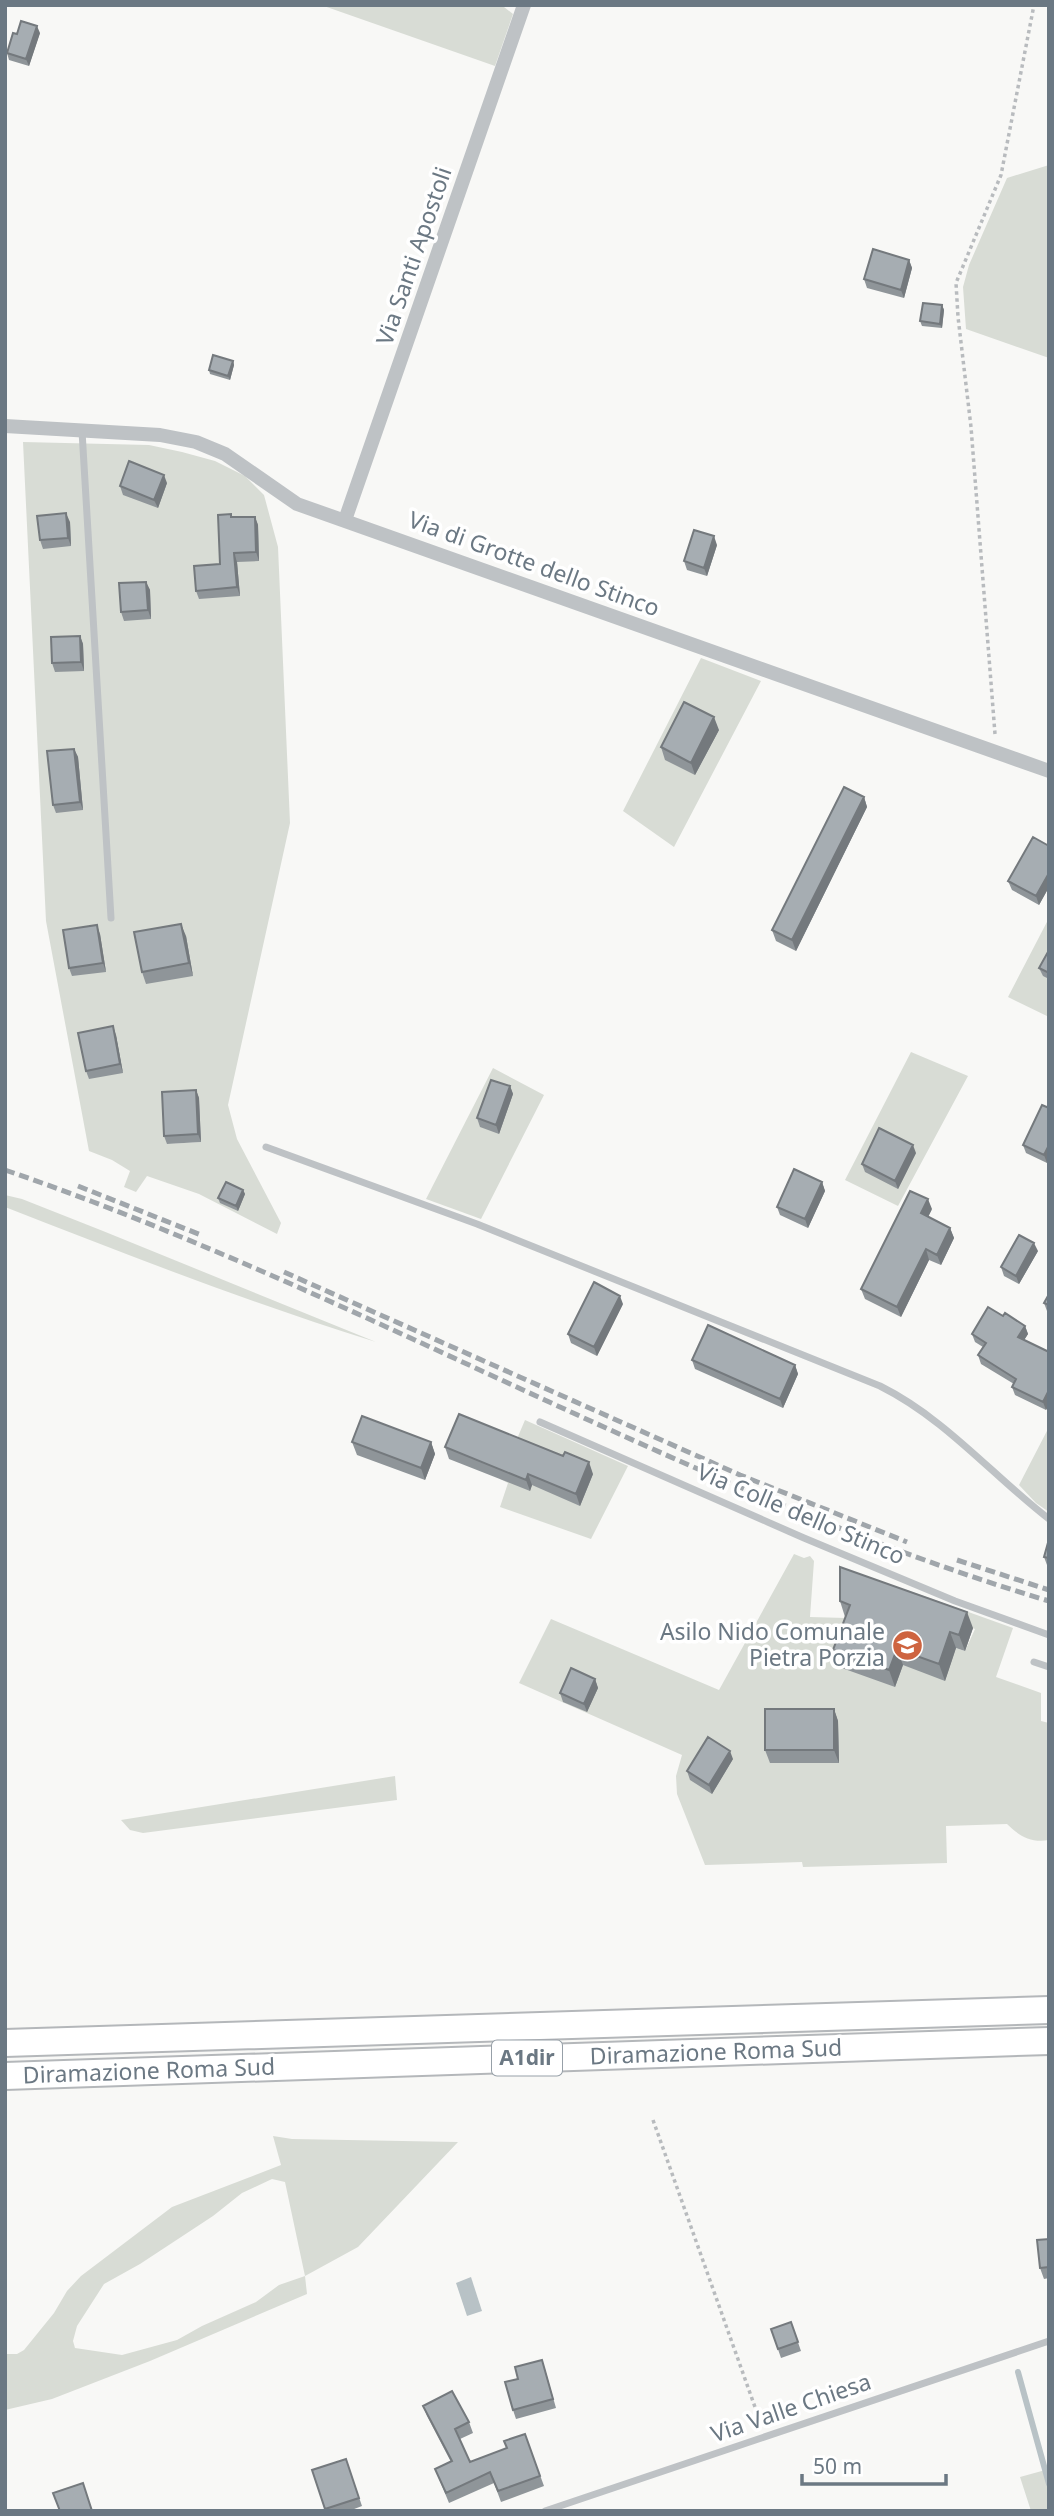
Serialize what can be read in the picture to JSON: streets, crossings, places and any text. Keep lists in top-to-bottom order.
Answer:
{
  "streets": {
    "highway": ["Diramazione Roma Sud", "A1dir"],
    "street": ["Via Santi Apostoli", "Via di Grotte dello Stinco"],
    "lane": ["Via Colle dello Stinco", "Via Valle Chiesa"]
  },
  "crossings": [
    ["Via Santi Apostoli", "Via di Grotte dello Stinco"]
  ],
  "places": {
    "school or university": ["Asilo Nido Comunale Pietra Porzia"]
  },
  "scale_bar": "50 m"
}
